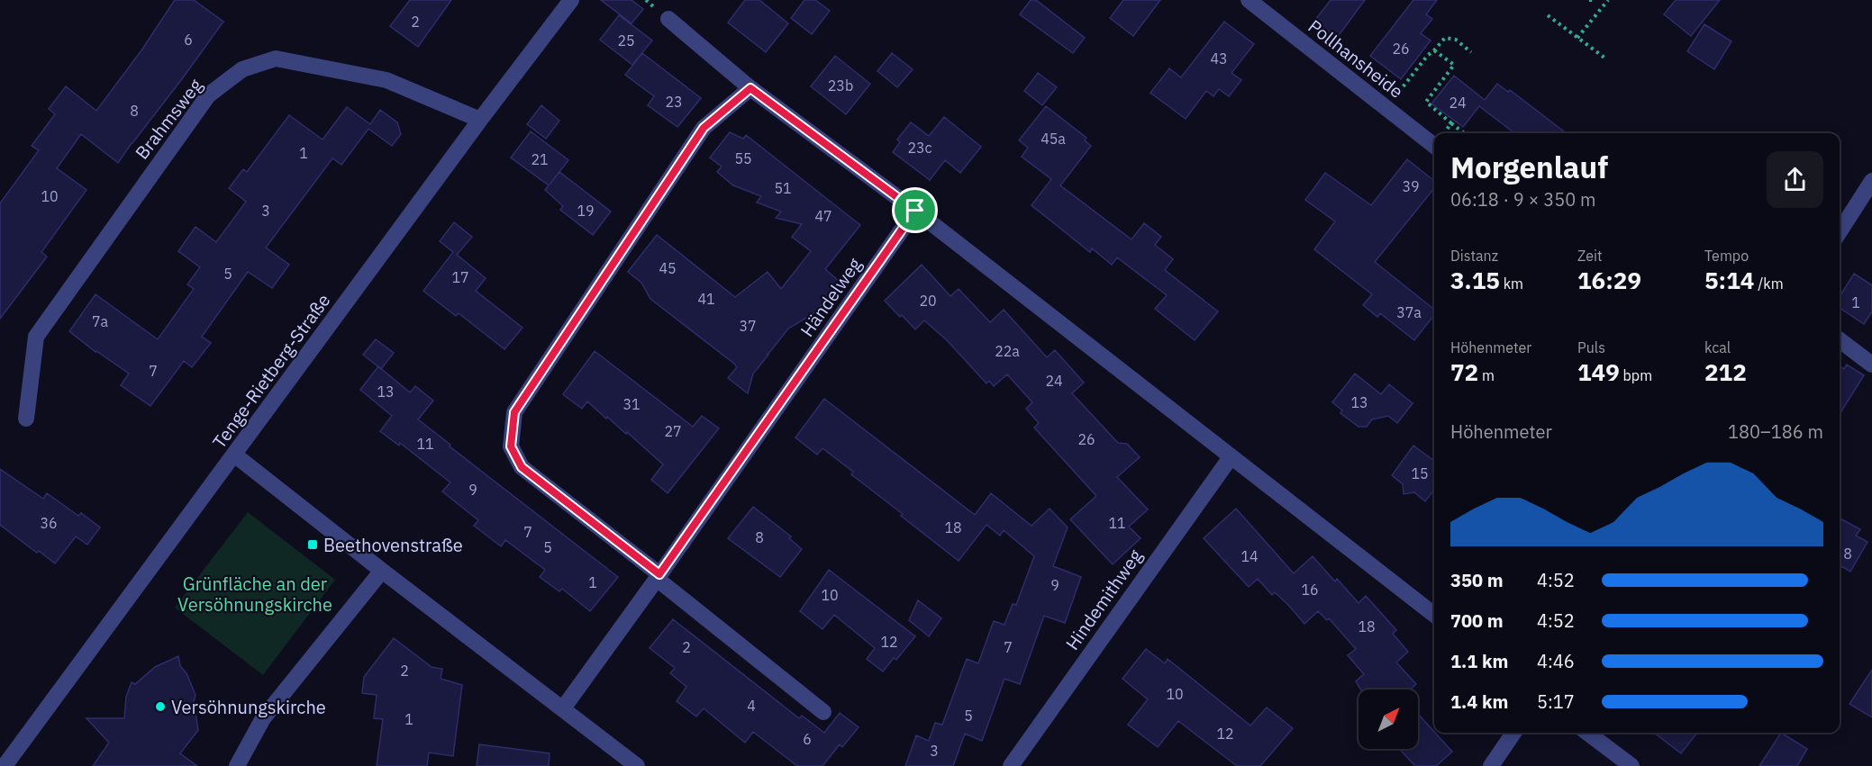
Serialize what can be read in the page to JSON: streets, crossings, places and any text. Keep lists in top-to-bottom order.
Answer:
{
  "streets": {
    "street": [
      "Pollhansheide",
      "Brahmsweg",
      "Händelweg",
      "Tenge-Rietberg-Straße",
      "Hindemithweg"
    ]
  },
  "crossings": [
    ["Brahmsweg", "Tenge-Rietberg-Straße"]
  ],
  "parks": ["Grünfläche an der Versöhnungskirche"],
  "places": {
    "transit": ["Beethovenstraße"],
    "other": ["Versöhnungskirche"]
  },
  "house_numbers": [
    "2",
    "6",
    "25",
    "26",
    "43",
    "23b",
    "23",
    "24",
    "8",
    "45a",
    "23c",
    "1",
    "55",
    "21",
    "39",
    "51",
    "10",
    "3",
    "19",
    "47",
    "45",
    "5",
    "17",
    "41",
    "20",
    "1",
    "37a",
    "7a",
    "37",
    "22a",
    "7",
    "24",
    "13",
    "13",
    "31",
    "27",
    "26",
    "11",
    "15",
    "9",
    "36",
    "11",
    "18",
    "7",
    "8",
    "5",
    "8",
    "14",
    "1",
    "9",
    "16",
    "10",
    "18",
    "12",
    "2",
    "7",
    "2",
    "10",
    "4",
    "5",
    "1",
    "12",
    "6",
    "3"
  ],
  "north": "top right",
  "page": {
    "heading": ["Morgenlauf", "06:18 · 9 × 350 m"],
    "stats": [
      ["Distanz", "3.15 km"],
      ["Zeit", "16:29"],
      ["Tempo", "5:14 /km"],
      ["Höhenmeter", "72 m"],
      ["Puls", "149 bpm"],
      ["kcal", "212"]
    ],
    "chart": ["Höhenmeter", "180–186 m"],
    "list": [
      {
        "name": "350 m",
        "note": "4:52"
      },
      {
        "name": "700 m",
        "note": "4:52"
      },
      {
        "name": "1.1 km",
        "note": "4:46"
      },
      {
        "name": "1.4 km",
        "note": "5:17"
      }
    ]
  }
}
